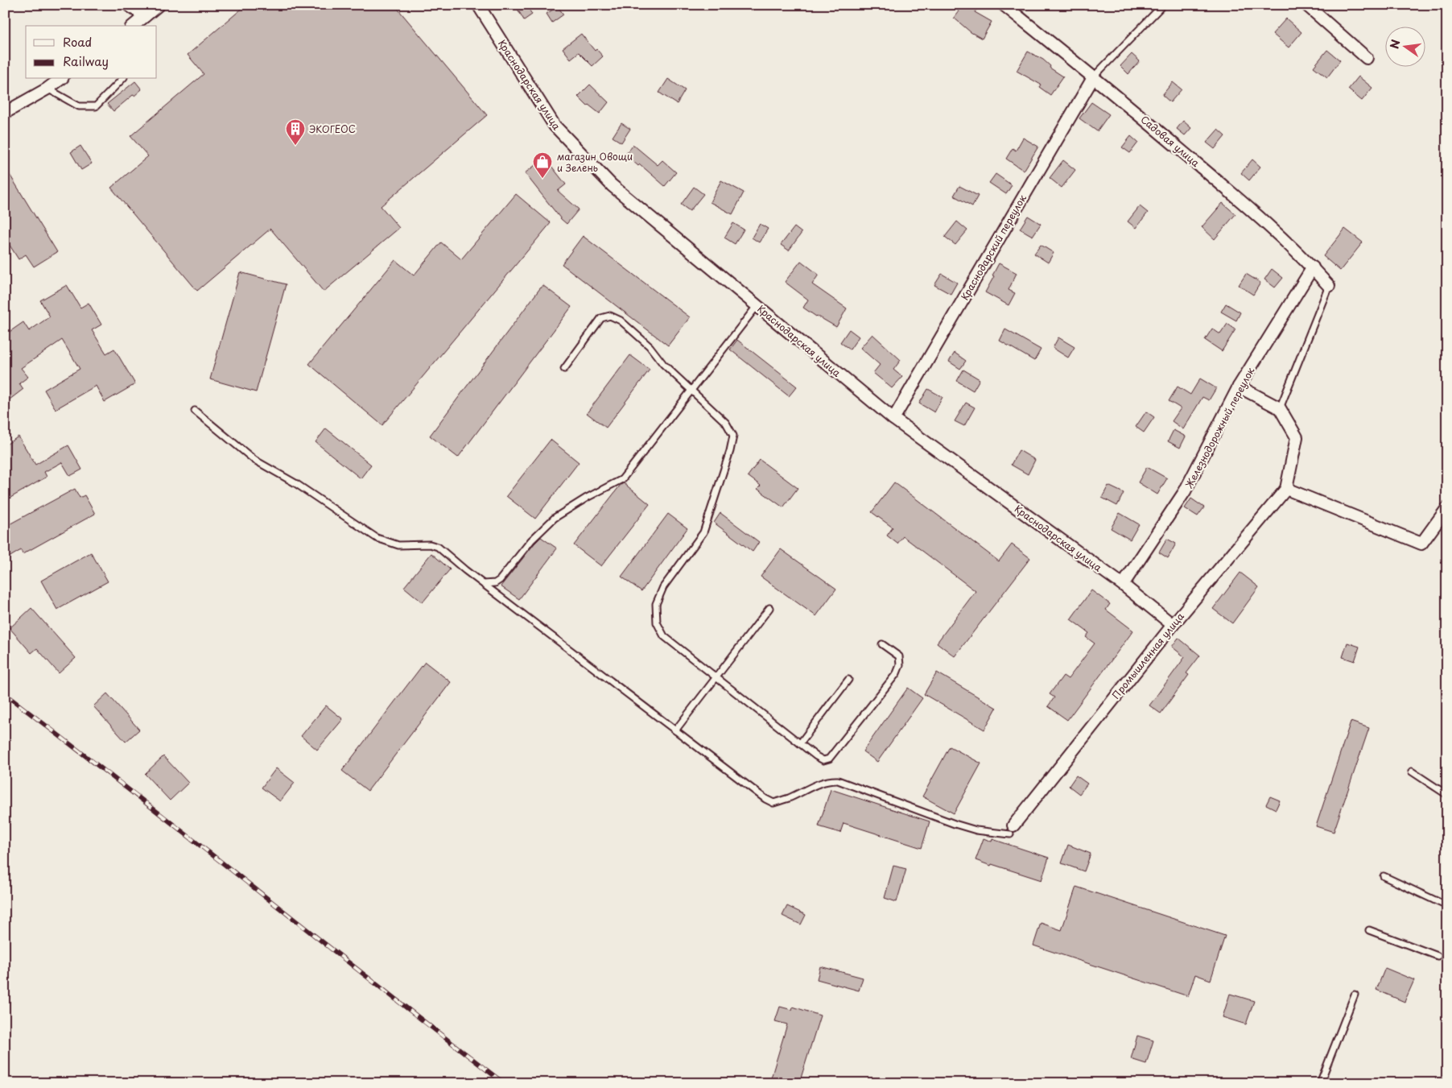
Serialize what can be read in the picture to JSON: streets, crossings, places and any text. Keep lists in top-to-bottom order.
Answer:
{
  "streets": {
    "street": [
      "Краснодарская улица",
      "Садовая улица",
      "Краснодарский переулок",
      "Железнодорожный переулок",
      "Промышленная улица"
    ]
  },
  "crossings": [
    ["Краснодарская улица", "Краснодарский переулок"],
    ["Краснодарская улица", "Железнодорожный переулок"],
    ["Краснодарская улица", "Промышленная улица"],
    ["Садовая улица", "Краснодарский переулок"],
    ["Садовая улица", "Железнодорожный переулок"]
  ],
  "places": {
    "building": ["ЭКОГЕОС"],
    "shop": ["магазин Овощи и Зелень"]
  },
  "legend": ["Road", "Railway"],
  "north": "left"
}
